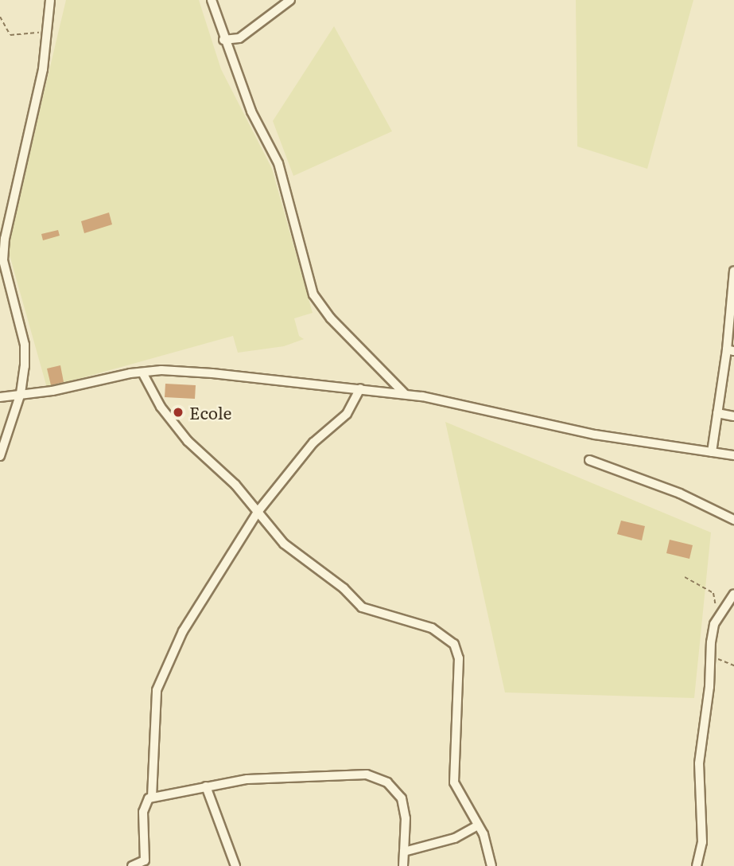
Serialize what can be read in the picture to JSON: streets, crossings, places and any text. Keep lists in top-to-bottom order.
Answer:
{
  "places": ["Ecole"]
}
